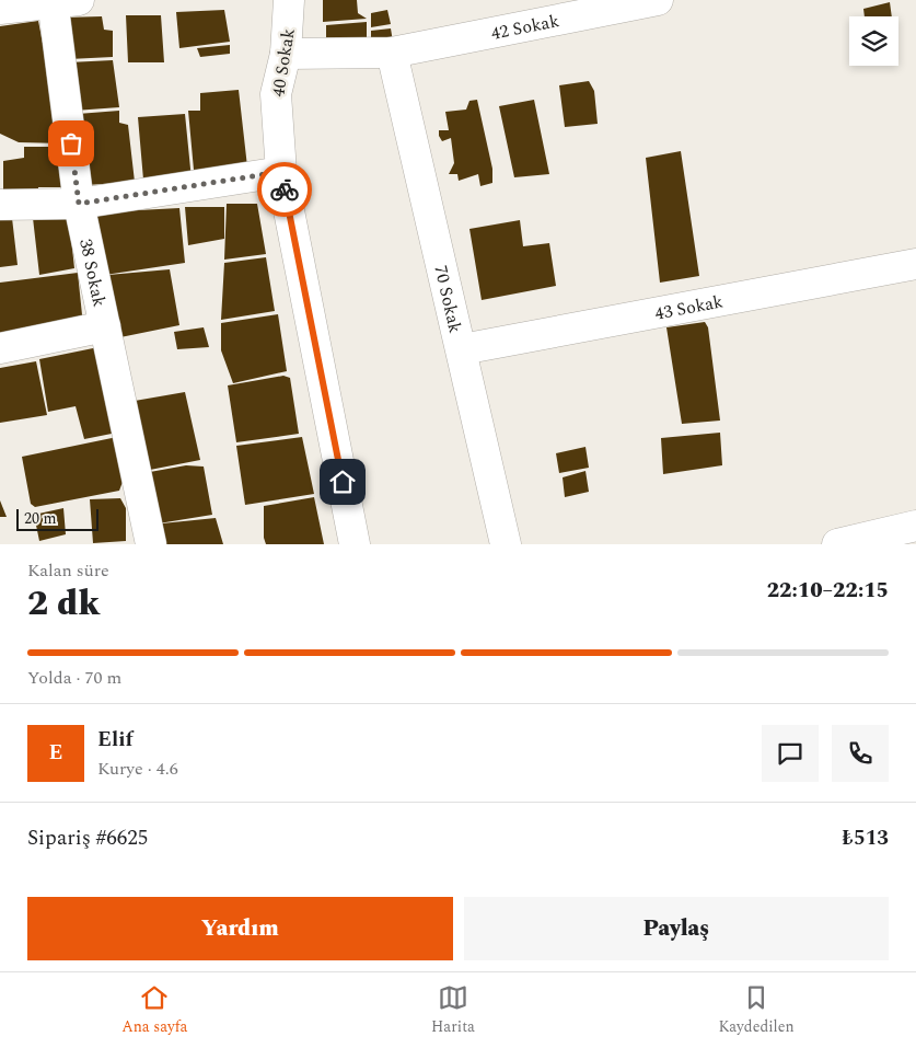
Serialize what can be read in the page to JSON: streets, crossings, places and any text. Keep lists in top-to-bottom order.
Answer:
{
  "streets": {
    "street": [
      "42 Sokak",
      "40 Sokak",
      "38 Sokak",
      "70 Sokak",
      "43 Sokak"
    ]
  },
  "crossings": [
    ["42 Sokak", "40 Sokak"],
    ["42 Sokak", "70 Sokak"],
    ["70 Sokak", "43 Sokak"]
  ],
  "scale_bar": "20 m",
  "page": {
    "scale": "20 m",
    "heading": ["2 dk", "Kalan süre", "22:10–22:15"],
    "panel": [
      "Elif",
      "Kurye · 4.6",
      "Sipariş #6625",
      "₺513"
    ],
    "bar": "Yolda · 70 m",
    "round": "E",
    "buttons": ["Yardım", "Paylaş"],
    "tabs": ["Ana sayfa", "Harita", "Kaydedilen"]
  }
}
